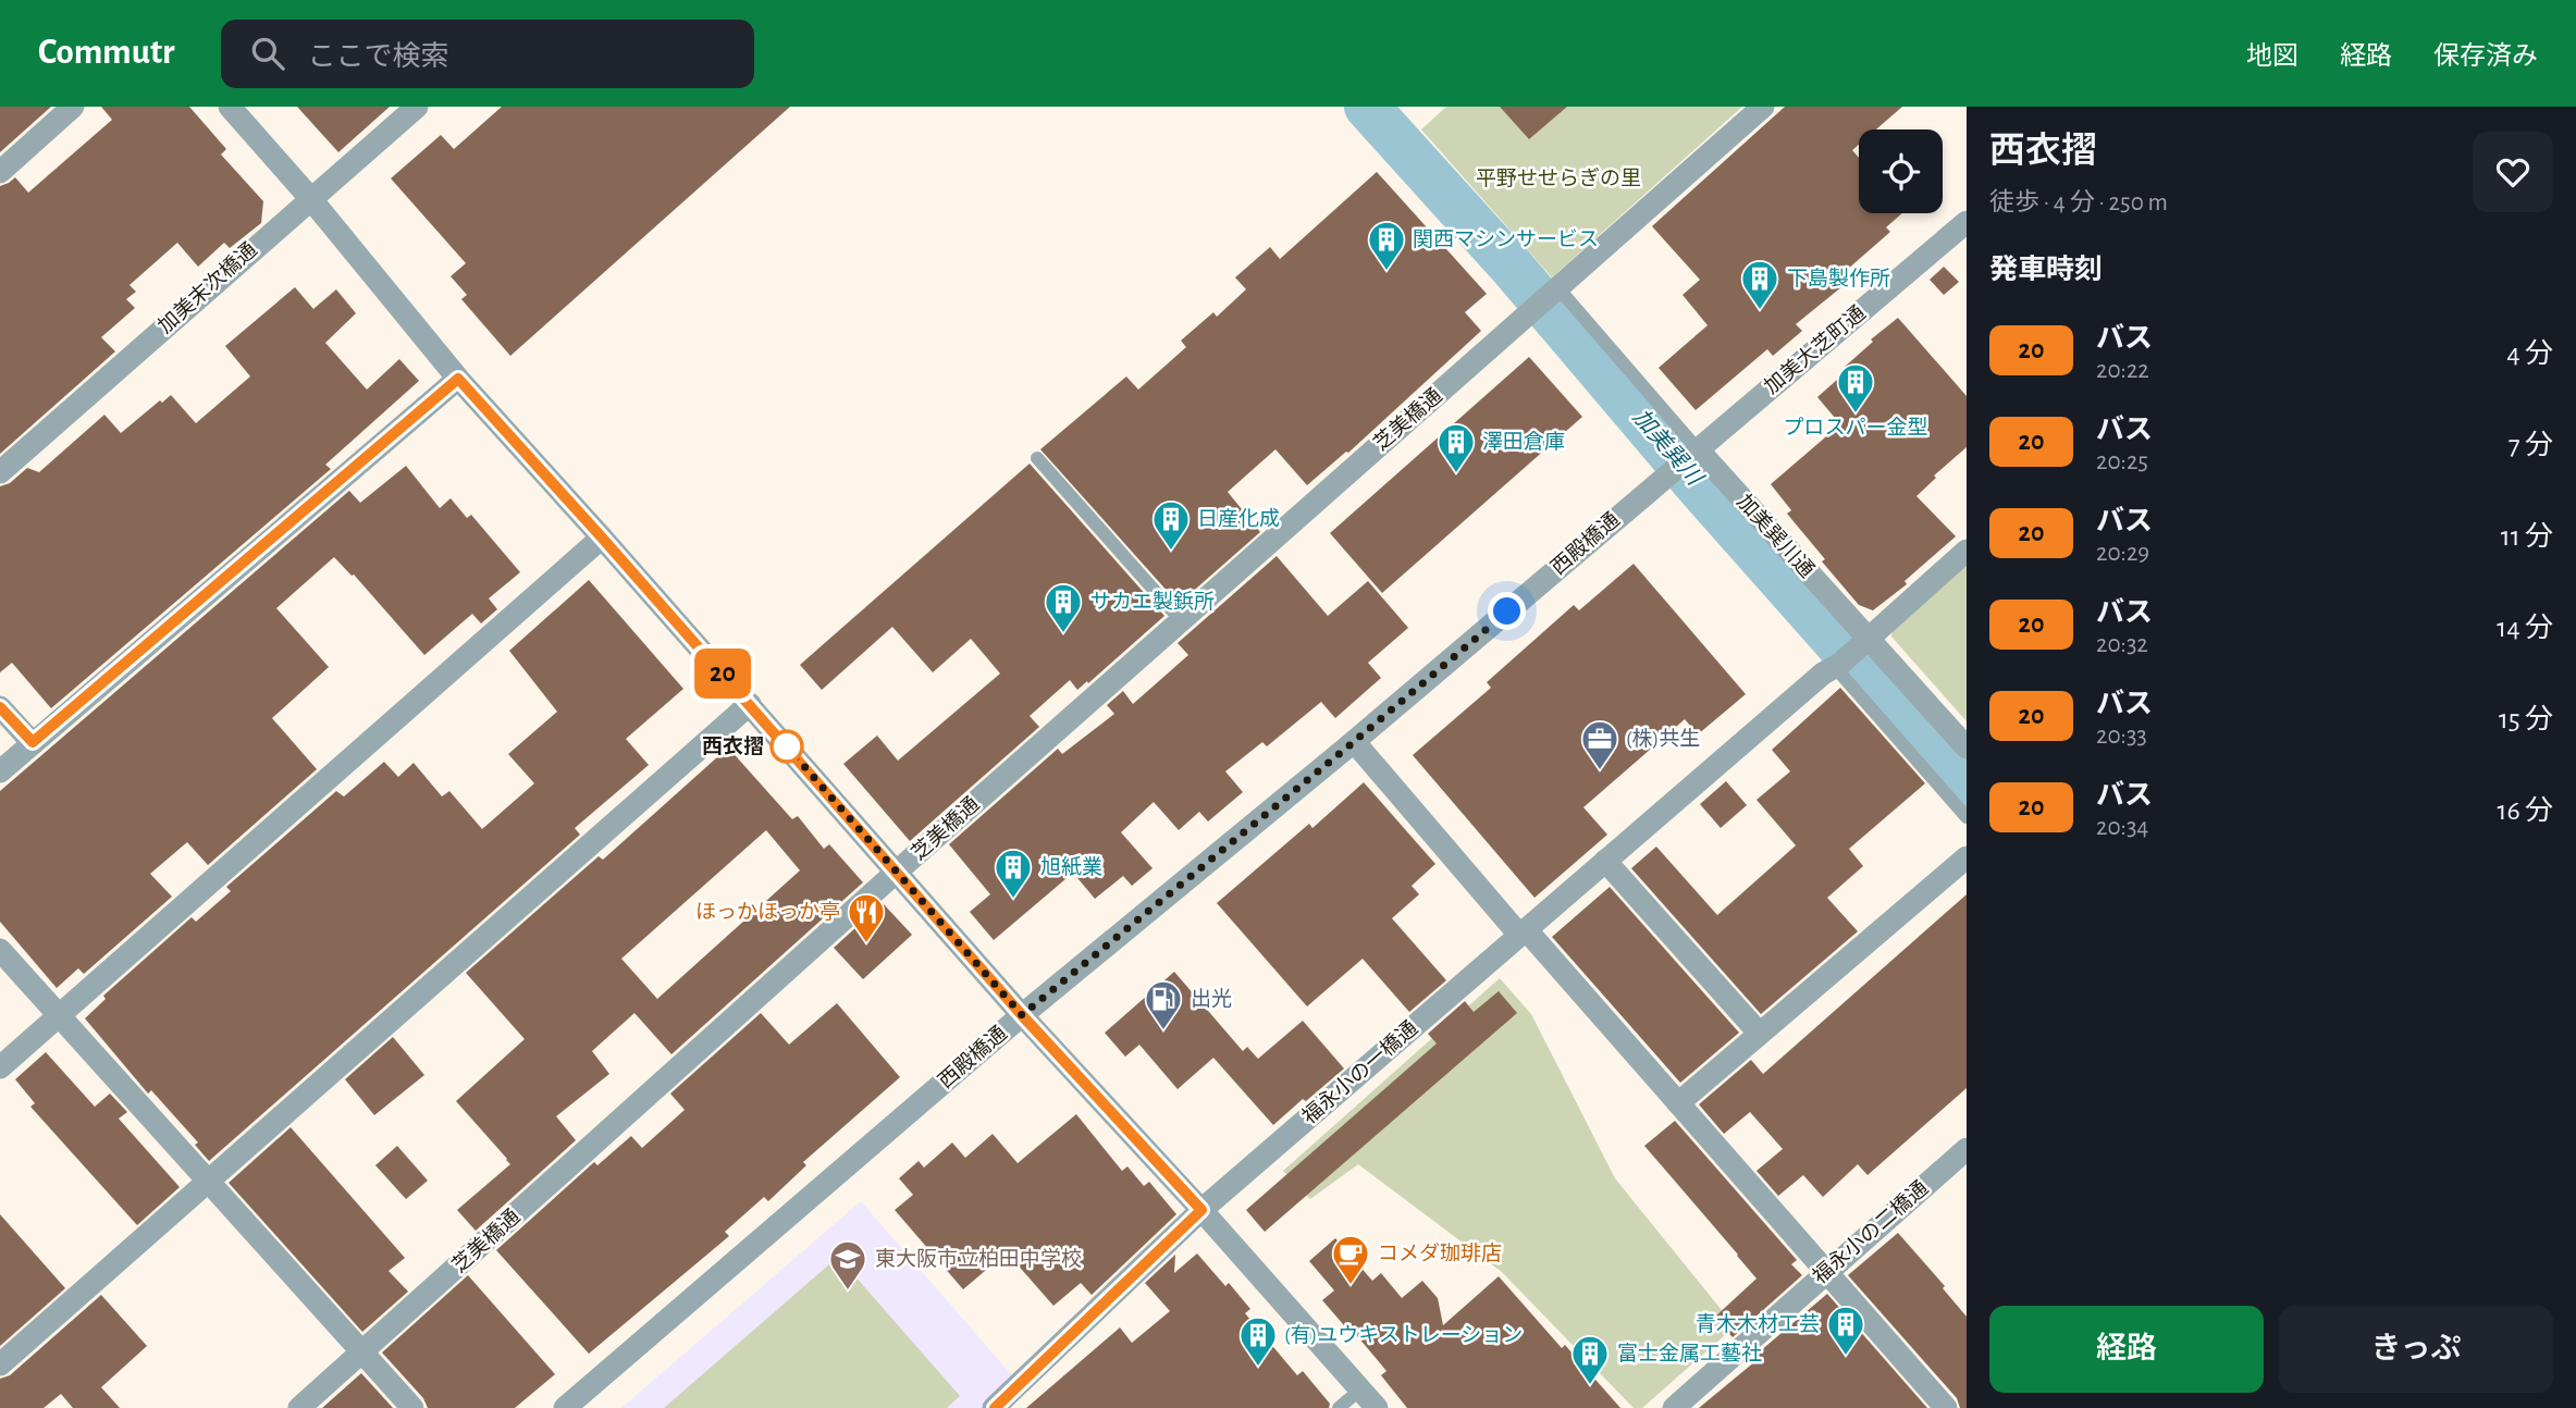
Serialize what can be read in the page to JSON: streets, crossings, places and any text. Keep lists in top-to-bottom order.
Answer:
{
  "streets": {
    "street": [
      "加美末次橋通",
      "加美大芝町通",
      "芝美橋通",
      "加美巽川通",
      "西殿橋通",
      "福永小の一橋通",
      "福永小の二橋通"
    ]
  },
  "crossings": [
    ["加美大芝町通", "加美巽川通"],
    ["加美大芝町通", "西殿橋通"],
    ["芝美橋通", "加美巽川通"],
    ["加美巽川通", "福永小の一橋通"]
  ],
  "water": ["加美巽川"],
  "parks": ["平野せせらぎの里"],
  "places": {
    "building": [
      "関西マシンサービス",
      "下島製作所",
      "プロスパー金型",
      "澤田倉庫",
      "日産化成",
      "サカエ製鋲所",
      "旭紙業",
      "青木木材工芸",
      "(有)ユウキストレーション",
      "富士金属工藝社"
    ],
    "other": ["西衣摺"],
    "office": ["(株)共生"],
    "restaurant": ["ほっかほっか亭"],
    "fuel station": ["出光"],
    "cafe": ["コメダ珈琲店"],
    "school or university": ["東大阪市立柏田中学校"]
  },
  "lines": ["bus line 20"],
  "page": {
    "header": "Commutr",
    "search": "ここで検索",
    "nav": ["地図", "経路", "保存済み"],
    "on_map": "20",
    "heading": [
      ["西衣摺", "徒歩 · 4 分 · 250 m"],
      "発車時刻"
    ],
    "list": [
      {
        "mark": "20",
        "name": "バス",
        "note": "20:22",
        "value": "4 分"
      },
      {
        "mark": "20",
        "name": "バス",
        "note": "20:25",
        "value": "7 分"
      },
      {
        "mark": "20",
        "name": "バス",
        "note": "20:29",
        "value": "11 分"
      },
      {
        "mark": "20",
        "name": "バス",
        "note": "20:32",
        "value": "14 分"
      },
      {
        "mark": "20",
        "name": "バス",
        "note": "20:33",
        "value": "15 分"
      },
      {
        "mark": "20",
        "name": "バス",
        "note": "20:34",
        "value": "16 分"
      }
    ],
    "buttons": ["経路", "きっぷ"]
  }
}
